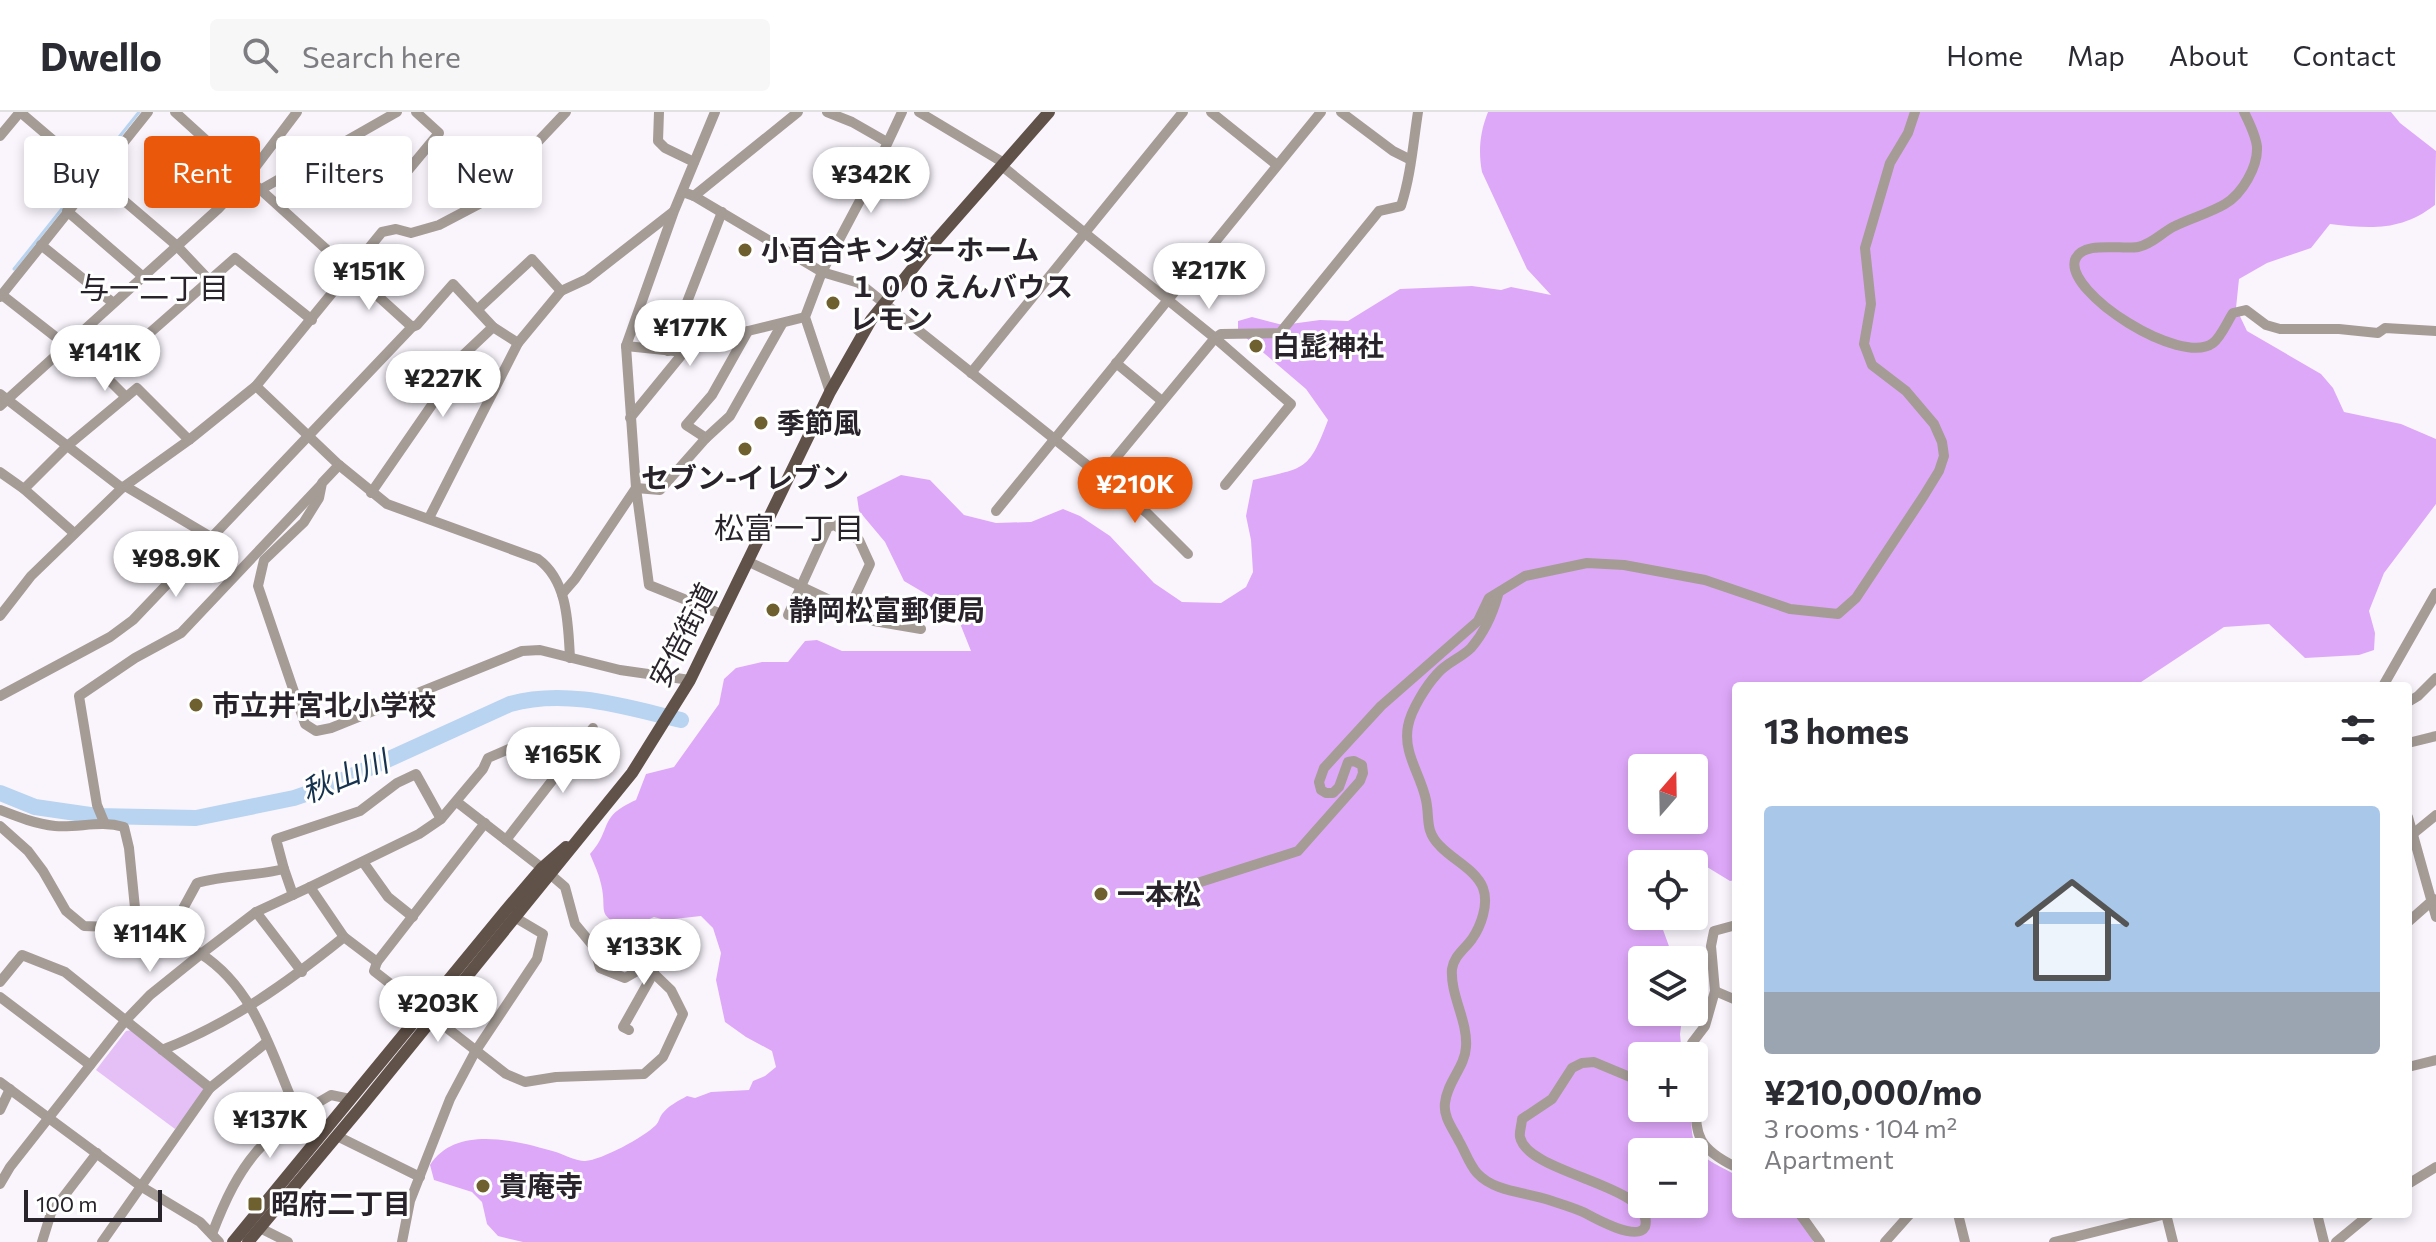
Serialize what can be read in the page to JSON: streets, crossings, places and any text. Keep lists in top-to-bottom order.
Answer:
{
  "streets": {
    "main road": ["安倍街道"]
  },
  "districts": ["与一二丁目", "松富一丁目"],
  "water": ["秋山川"],
  "places": {
    "other": [
      "小百合キンダーホーム",
      "１００えんバウス レモン",
      "白髭神社",
      "季節風",
      "セブン-イレブン",
      "静岡松富郵便局",
      "市立井宮北小学校",
      "一本松",
      "貴庵寺"
    ],
    "transit": ["昭府二丁目"]
  },
  "scale_bar": "100 m",
  "north": "top",
  "page": {
    "header": "Dwello",
    "search": "Search here",
    "nav": [
      "Home",
      "Map",
      "About",
      "Contact"
    ],
    "chip": [
      "Buy",
      "Rent",
      "Filters",
      "New"
    ],
    "price": [
      "¥342K",
      "¥217K",
      "¥151K",
      "¥177K",
      "¥141K",
      "¥227K",
      "¥210K",
      "¥98.9K",
      "¥165K",
      "¥114K",
      "¥133K",
      "¥203K",
      "¥137K"
    ],
    "heading": "13 homes",
    "map_buttons": ["+", "−"],
    "list": [
      {
        "name": "¥210,000/mo",
        "note": "3 rooms · 104 m² · Apartment"
      }
    ],
    "scale": "100 m"
  }
}
